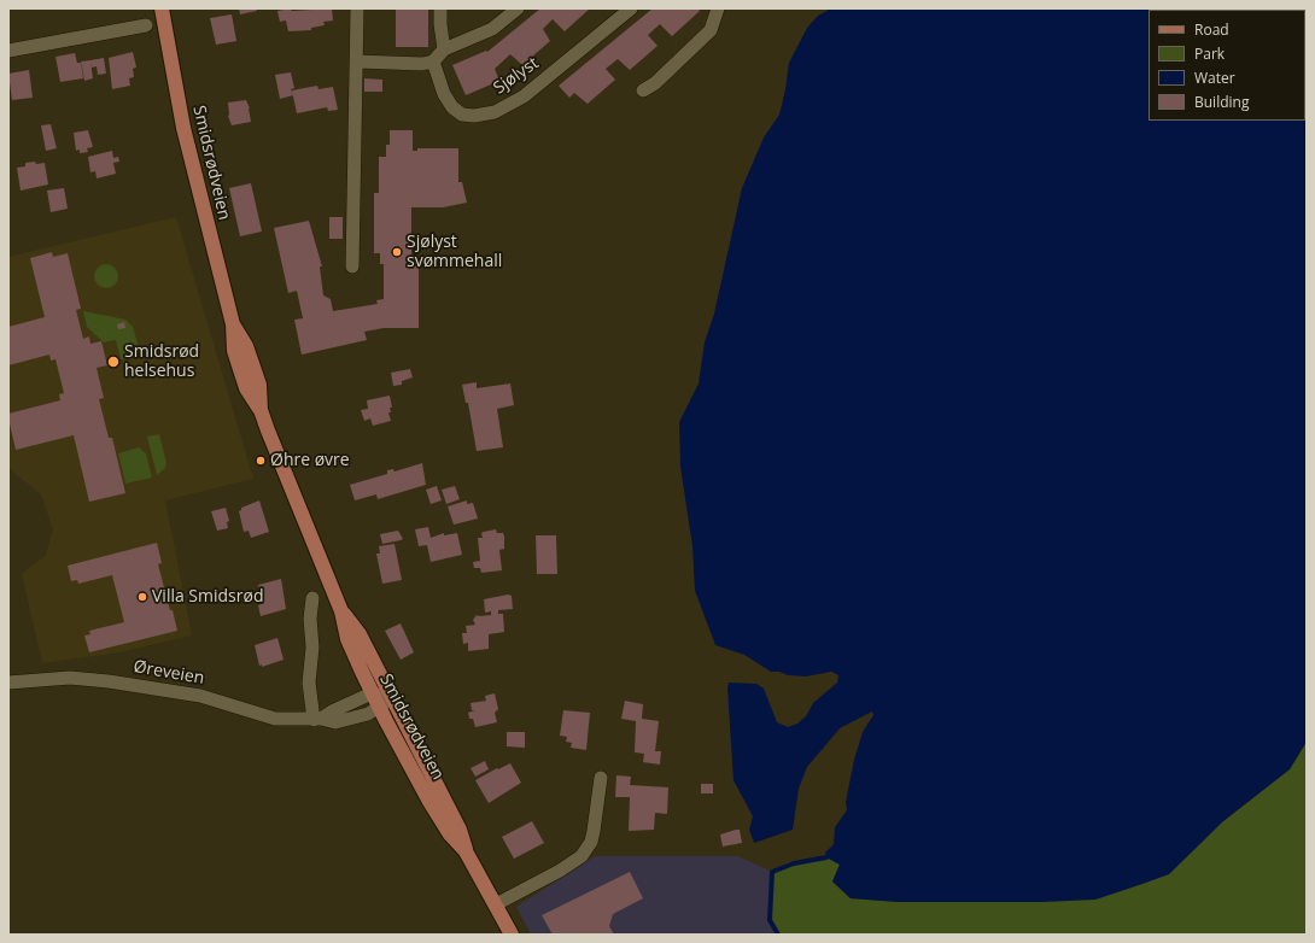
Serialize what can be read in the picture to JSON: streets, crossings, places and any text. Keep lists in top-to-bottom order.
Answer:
{
  "streets": {
    "main road": ["Smidsrødveien"],
    "street": ["Sjølyst", "Øreveien"]
  },
  "crossings": [
    ["Smidsrødveien", "Øreveien"]
  ],
  "places": [
    "Sjølyst svømmehall",
    "Smidsrød helsehus",
    "Øhre øvre",
    "Villa Smidsrød"
  ],
  "legend": [
    "Road",
    "Park",
    "Water",
    "Building"
  ]
}
